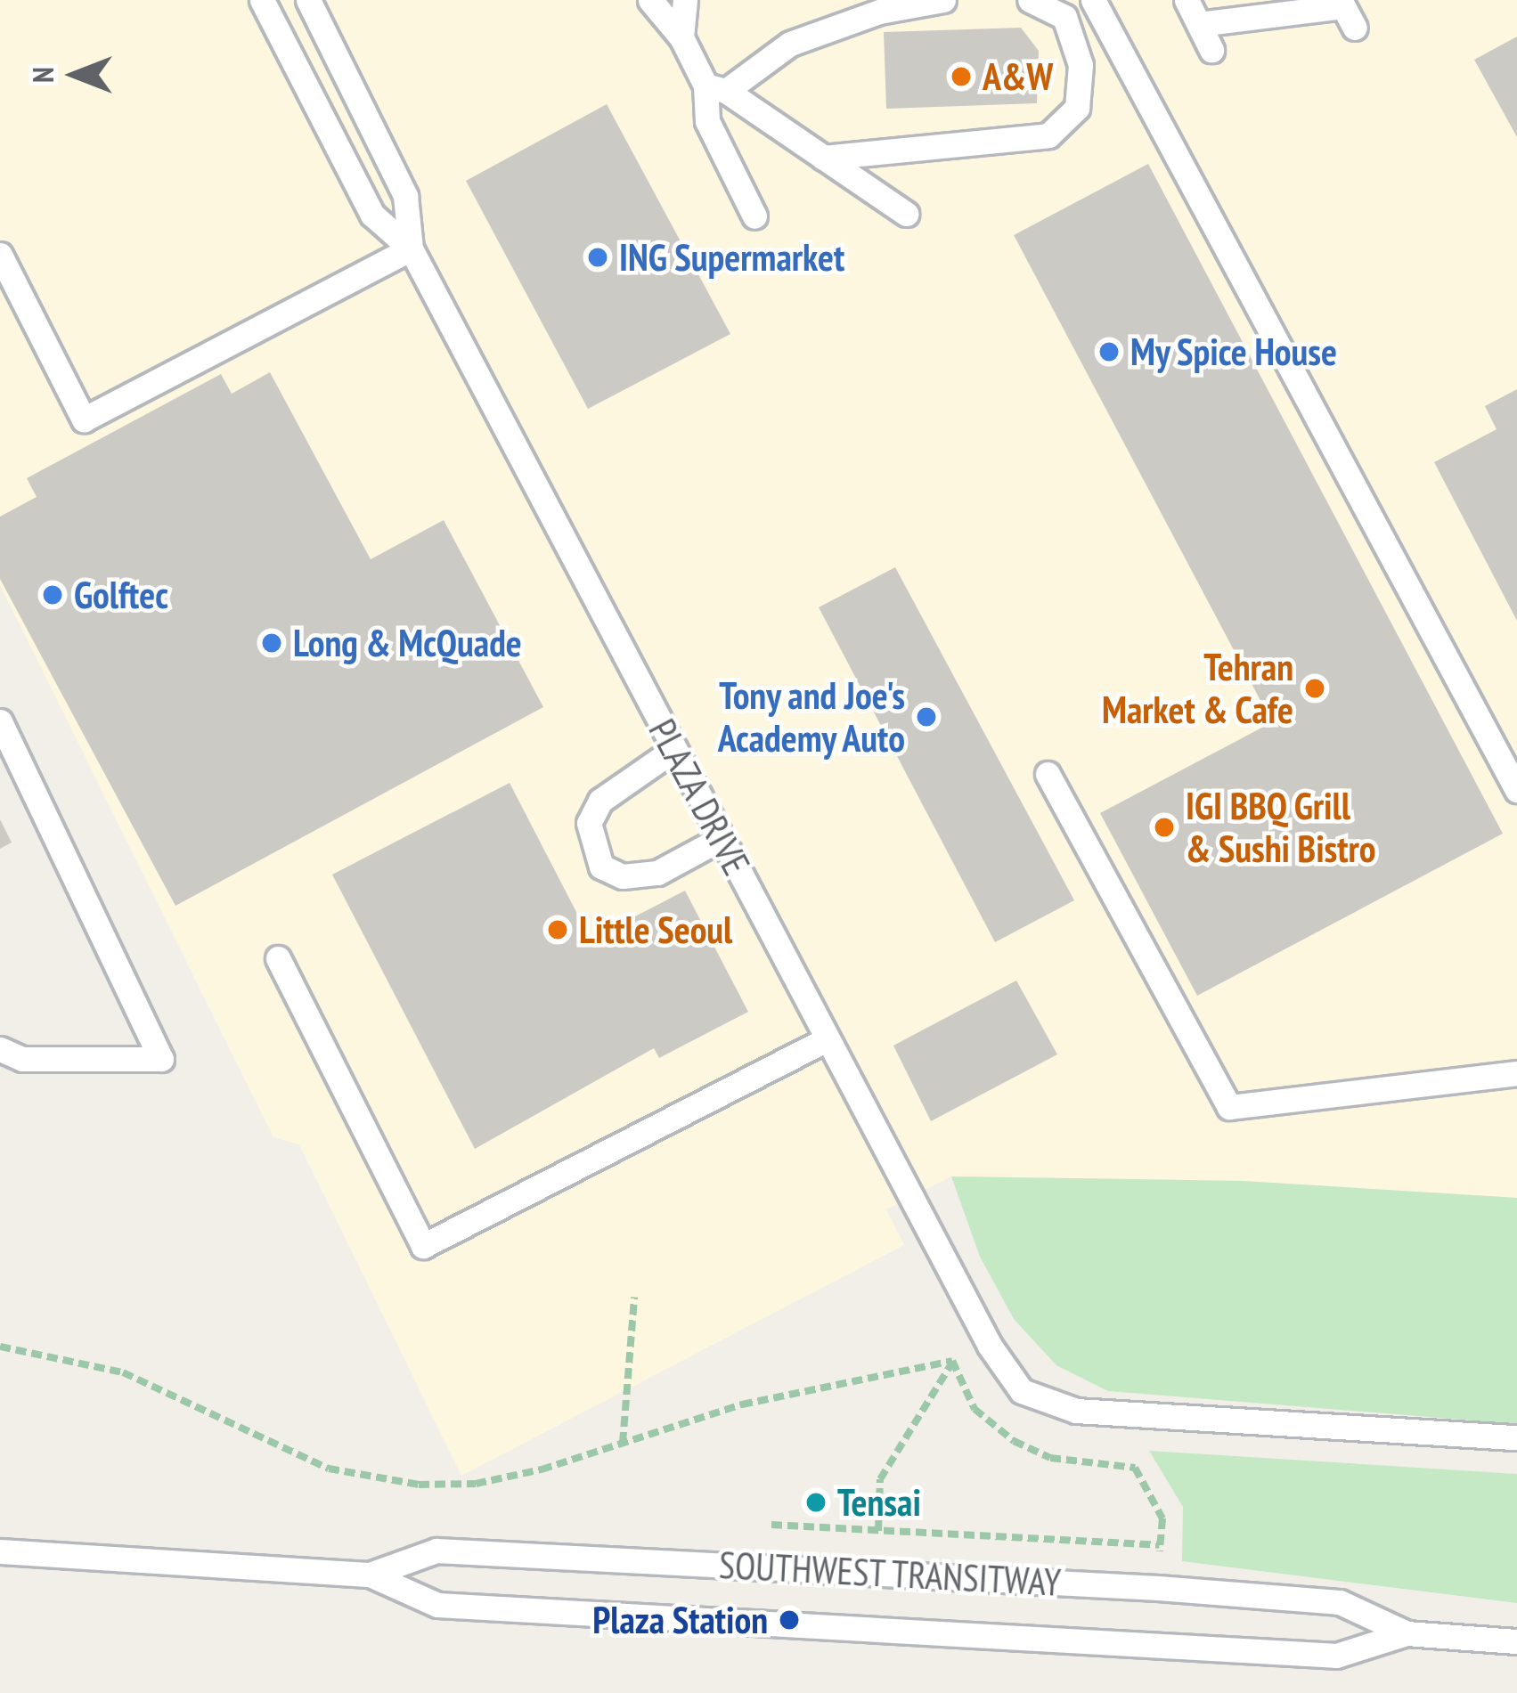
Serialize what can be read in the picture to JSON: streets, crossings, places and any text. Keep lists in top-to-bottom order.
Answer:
{
  "streets": {
    "lane": ["PLAZA DRIVE", "SOUTHWEST TRANSITWAY"]
  },
  "places": [
    "A&W",
    "ING Supermarket",
    "My Spice House",
    "Golftec",
    "Long & McQuade",
    "Tehran Market & Cafe",
    "Tony and Joe's Academy Auto",
    "IGI BBQ Grill & Sushi Bistro",
    "Little Seoul",
    "Tensai",
    "Plaza Station"
  ],
  "north": "left"
}
